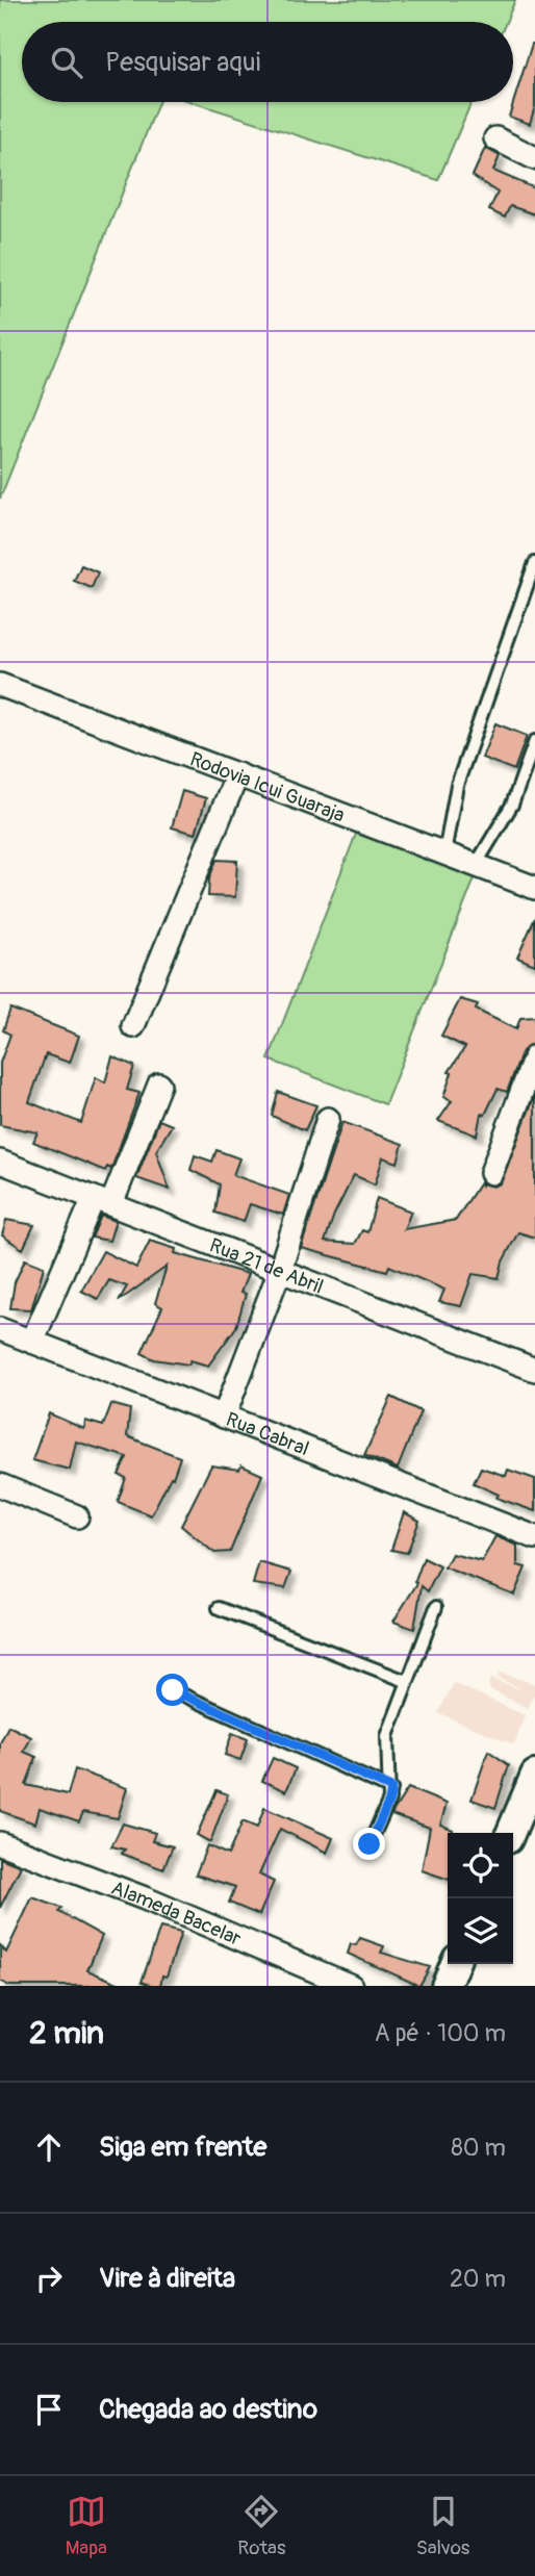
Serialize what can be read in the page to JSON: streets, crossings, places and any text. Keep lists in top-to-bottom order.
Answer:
{
  "streets": {
    "street": [
      "Rodovia Icui Guaraja",
      "Rua 21 de Abril",
      "Rua Cabral",
      "Alameda Bacelar"
    ]
  },
  "page": {
    "search": "Pesquisar aqui",
    "heading": ["2 min", "A pé · 100 m"],
    "list": [
      ["Siga em frente", "80 m"],
      ["Vire à direita", "20 m"],
      "Chegada ao destino"
    ],
    "nav": ["Mapa", "Rotas", "Salvos"]
  }
}
